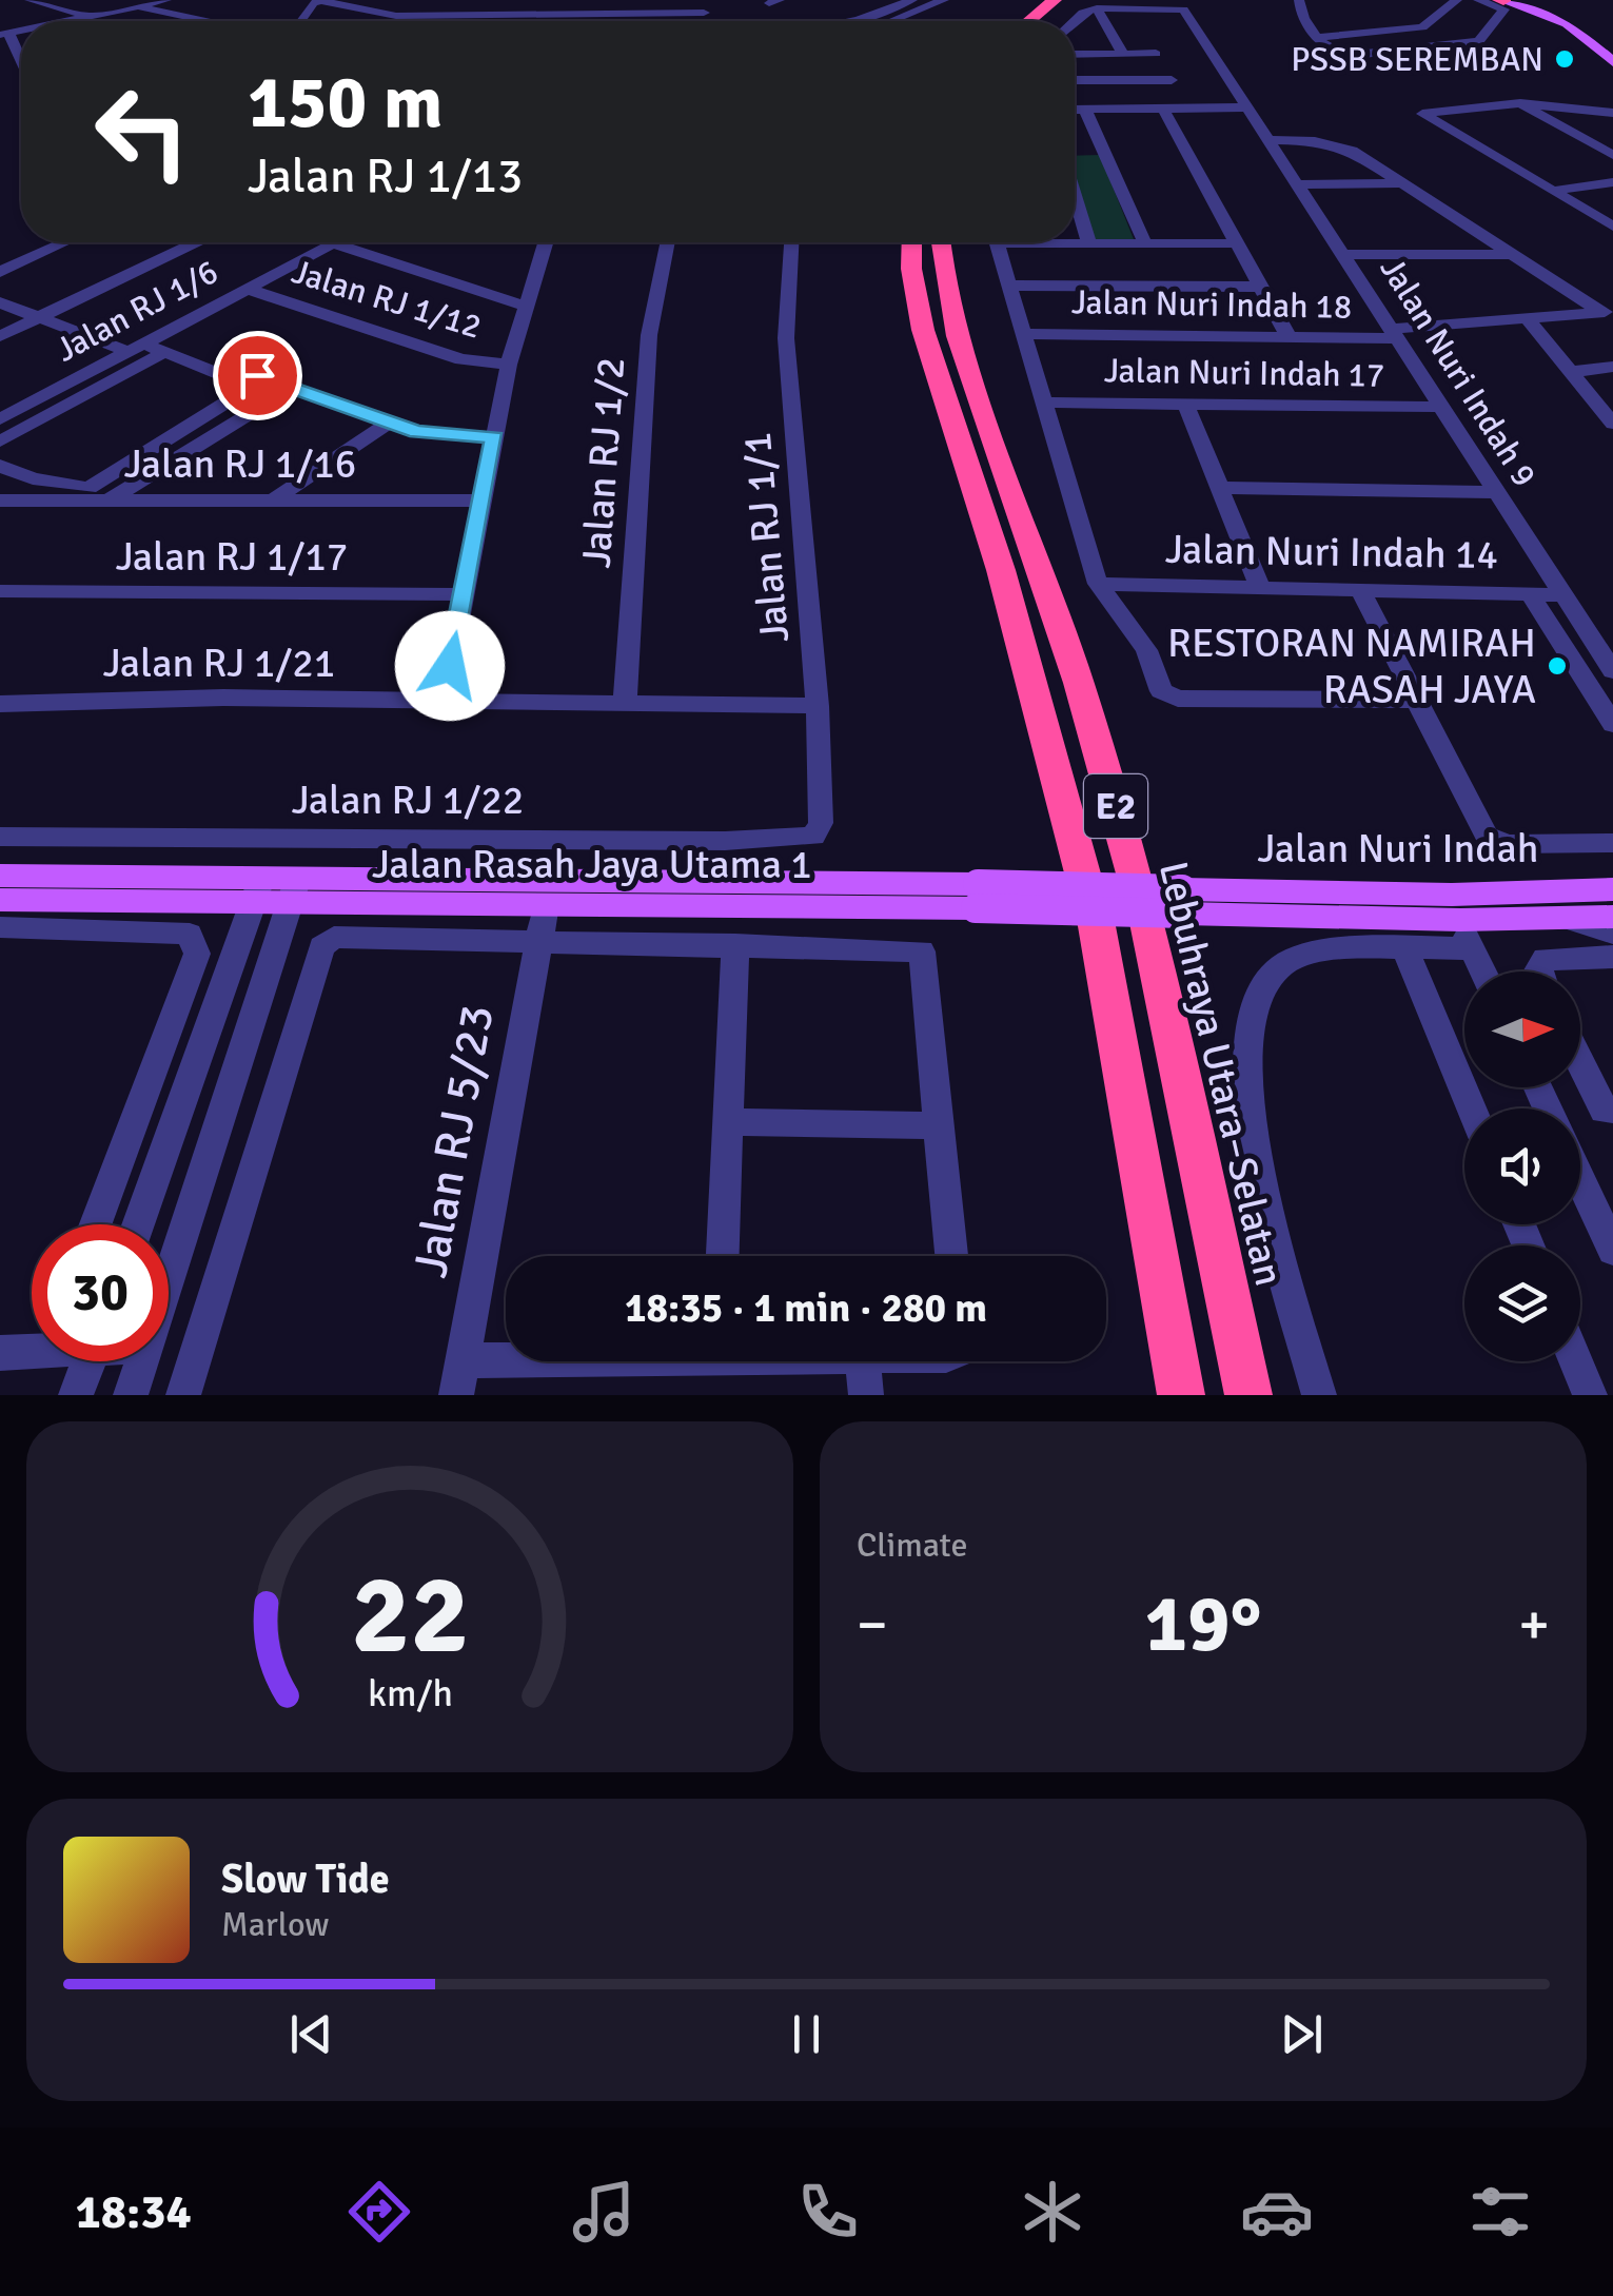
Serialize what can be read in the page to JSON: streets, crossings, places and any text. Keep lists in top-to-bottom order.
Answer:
{
  "streets": {
    "highway": ["E2", "Lebuhraya Utara–Selatan"],
    "main road": ["Jalan Nuri Indah", "Jalan Rasah Jaya Utama 1"],
    "street": [
      "Jalan RJ 1/12",
      "Jalan Nuri Indah 18",
      "Jalan RJ 1/6",
      "Jalan Nuri Indah 9",
      "Jalan Nuri Indah 17",
      "Jalan RJ 1/2",
      "Jalan RJ 1/16",
      "Jalan RJ 1/1",
      "Jalan Nuri Indah 14",
      "Jalan RJ 1/17",
      "Jalan RJ 1/21",
      "Jalan RJ 1/22",
      "Jalan RJ 5/23"
    ]
  },
  "crossings": [
    ["Jalan RJ 1/12", "Jalan RJ 1/6"],
    ["Jalan Nuri Indah 18", "Jalan Nuri Indah 9"],
    ["Jalan Nuri Indah 9", "Jalan Nuri Indah 17"],
    ["Jalan Nuri Indah 9", "Jalan Nuri Indah 14"],
    ["Jalan RJ 1/2", "Jalan RJ 1/21"],
    ["Jalan RJ 1/1", "Jalan RJ 1/21"],
    ["Jalan RJ 1/1", "Jalan RJ 1/22"],
    ["Jalan Nuri Indah", "Jalan Rasah Jaya Utama 1"],
    ["Jalan Rasah Jaya Utama 1", "Jalan RJ 5/23"]
  ],
  "places": ["PSSB SEREMBAN", "RESTORAN NAMIRAH RASAH JAYA"],
  "north": "right",
  "page": {
    "turn": ["150 m", "Jalan RJ 1/13"],
    "limit": "30",
    "trip": "18:35 · 1 min · 280 m",
    "tile": "Climate",
    "heat": ["−", "19°", "+"],
    "song": ["Slow Tide", "Marlow"],
    "tabs": "18:34",
    "gauge": ["22", "km/h"]
  }
}
